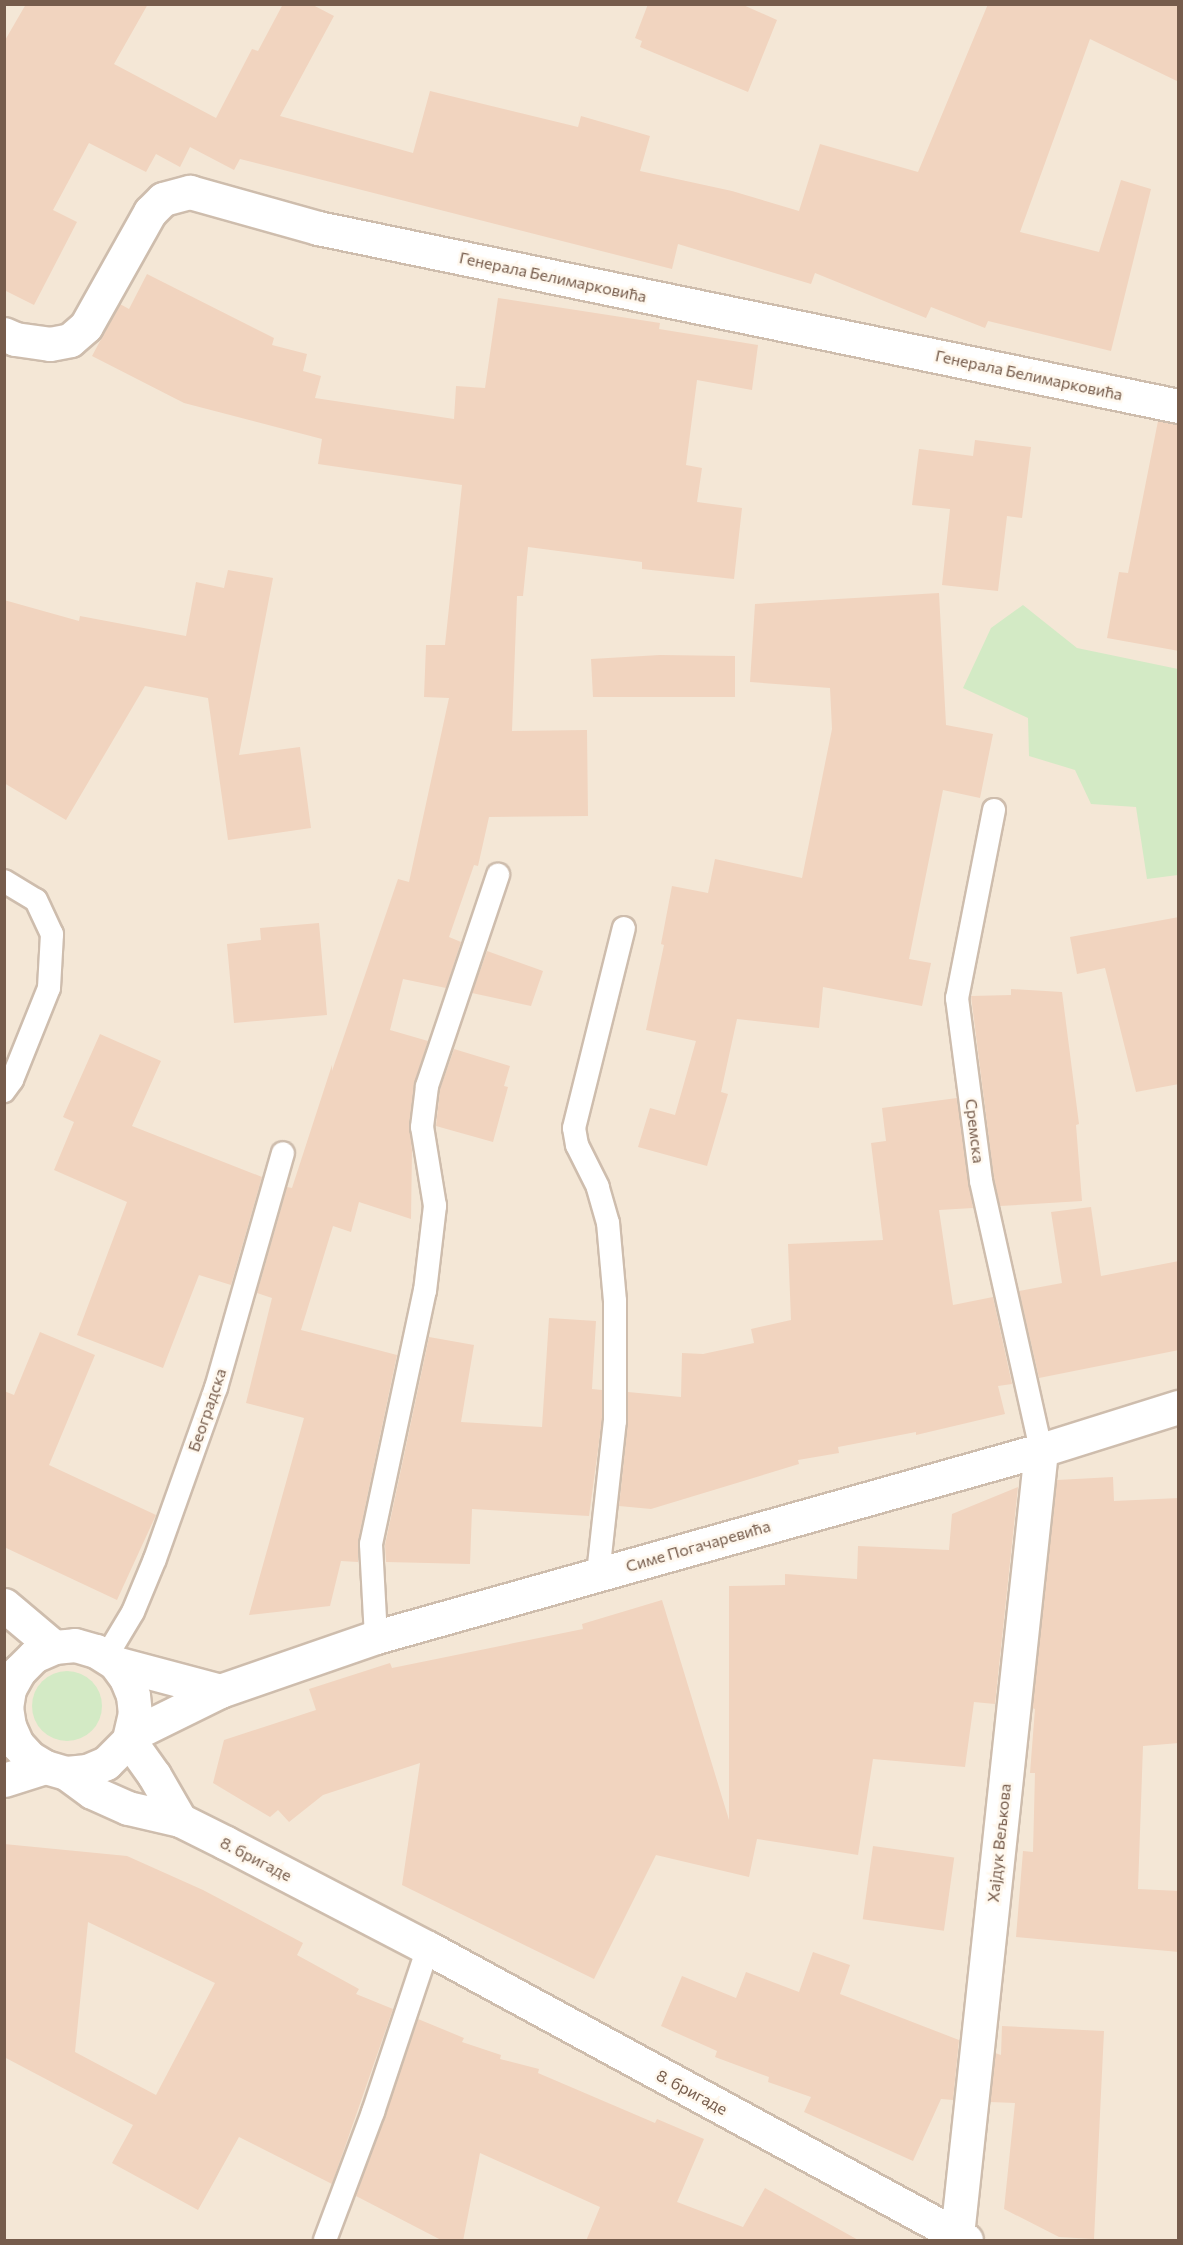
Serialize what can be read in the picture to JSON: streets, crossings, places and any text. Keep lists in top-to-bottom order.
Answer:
{
  "streets": {
    "street": [
      "Генерала Белимарковића",
      "Симе Погачаревића",
      "Хајдук Вељкова",
      "8. бригаде"
    ],
    "lane": ["Сремска", "Београдска"]
  },
  "crossings": [
    ["Сремска", "Симе Погачаревића"],
    ["Сремска", "Хајдук Вељкова"],
    ["Београдска", "Симе Погачаревића"],
    ["Београдска", "8. бригаде"],
    ["Симе Погачаревића", "Хајдук Вељкова"],
    ["Симе Погачаревића", "8. бригаде"],
    ["Хајдук Вељкова", "8. бригаде"]
  ]
}
